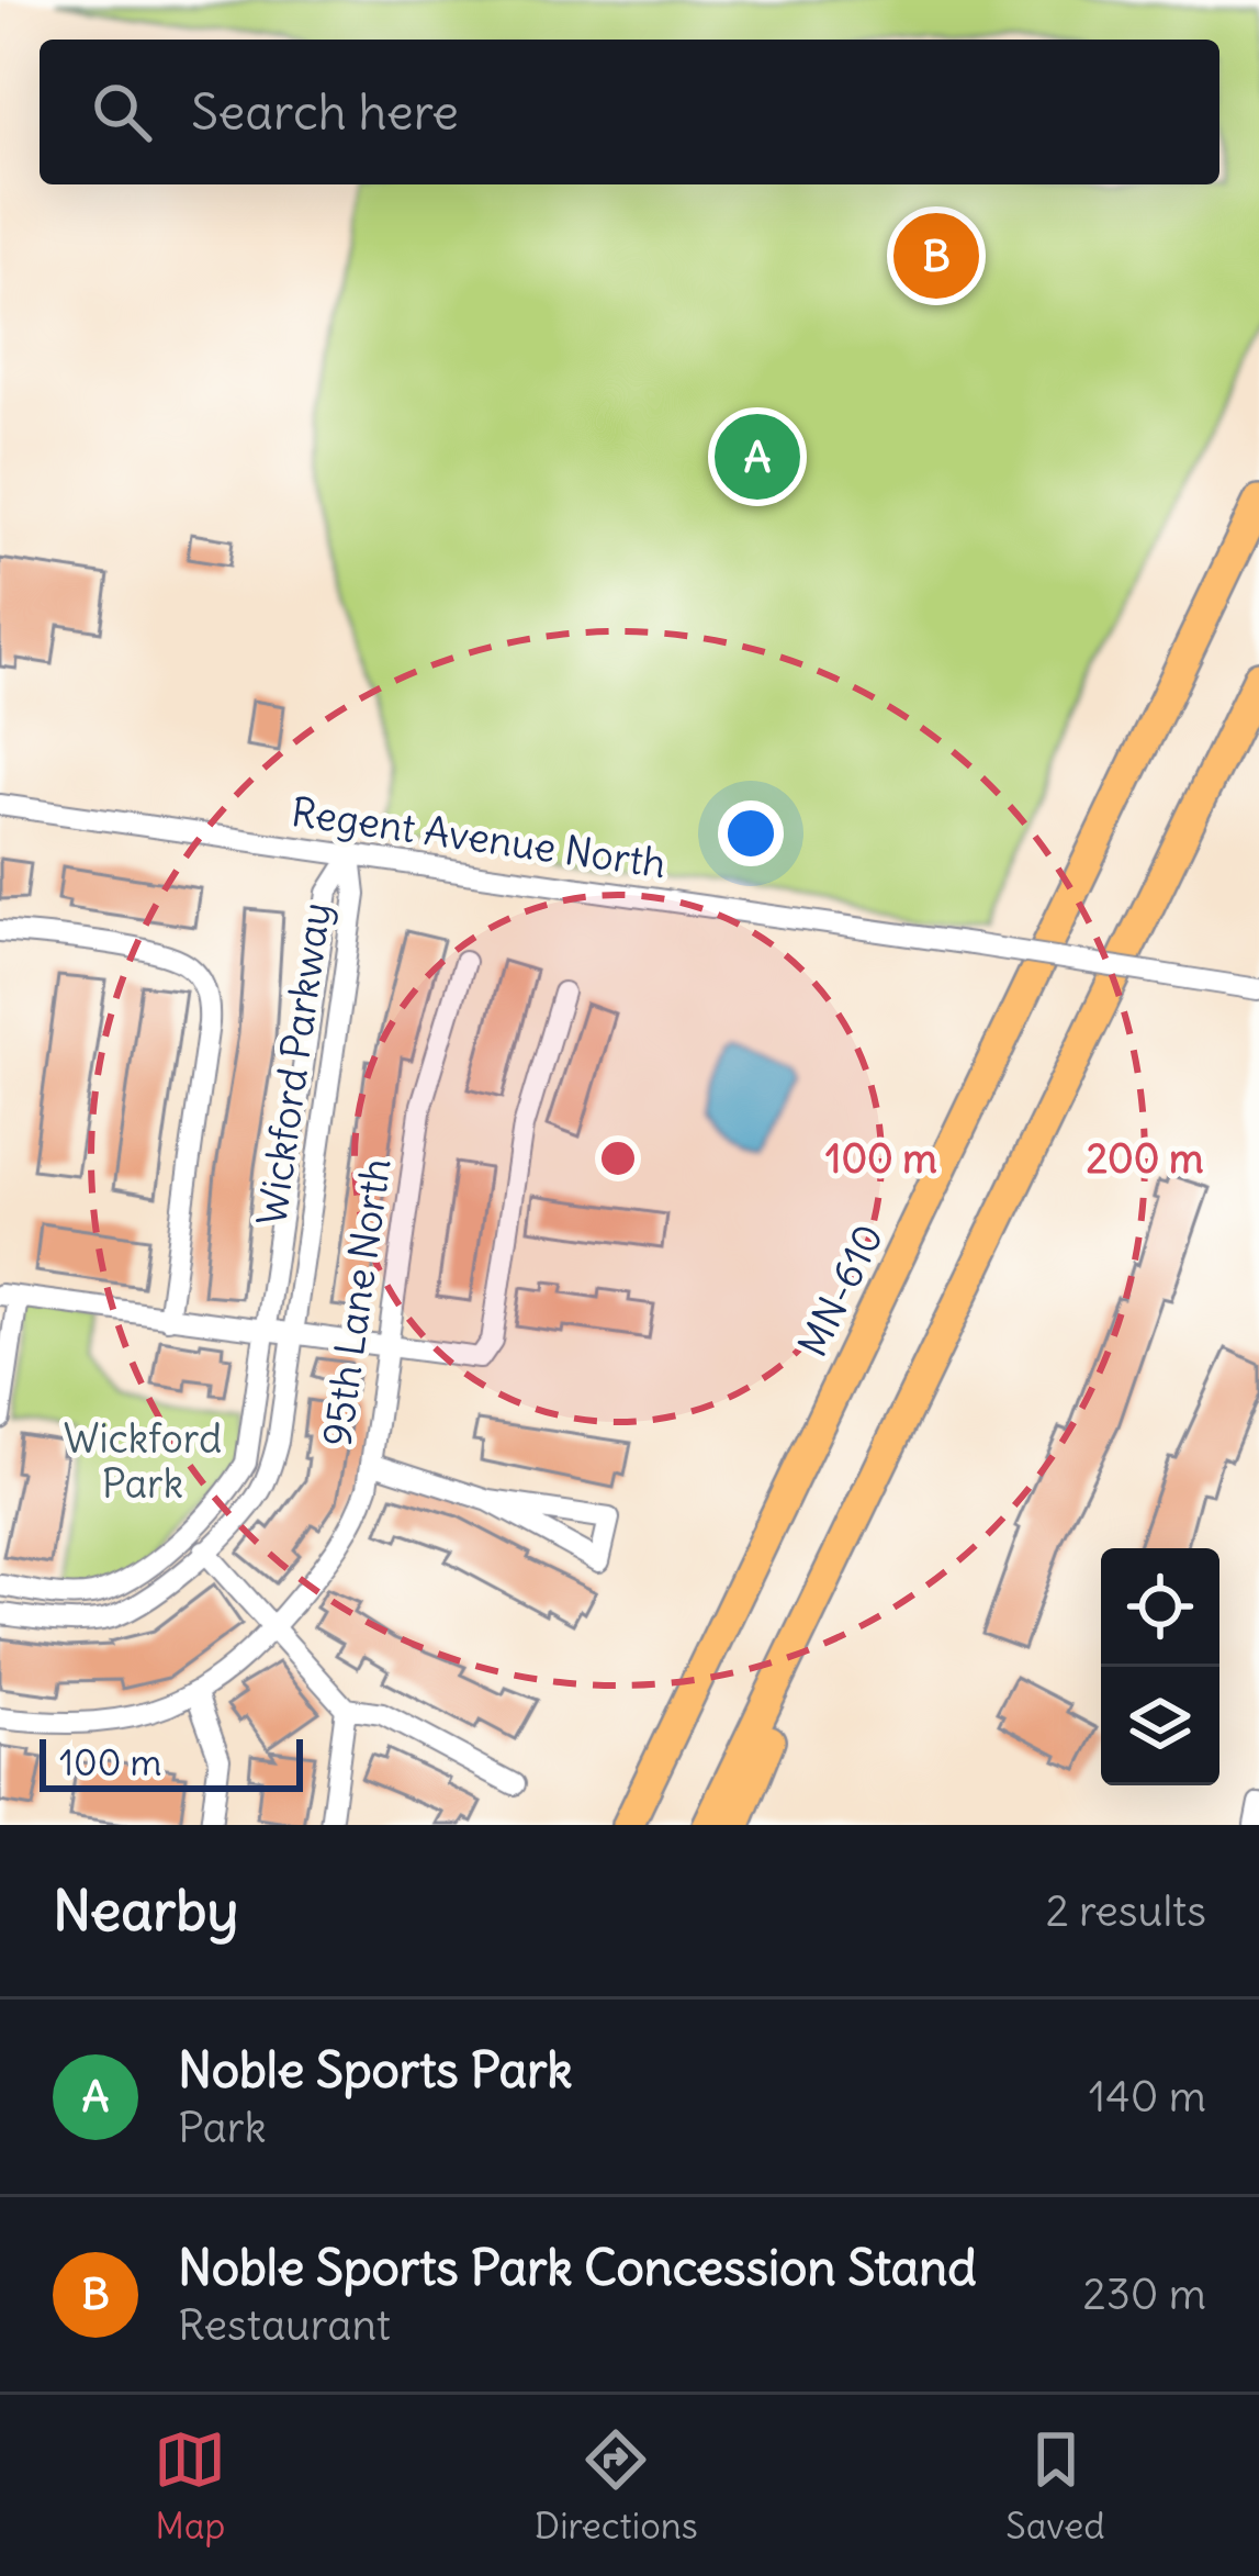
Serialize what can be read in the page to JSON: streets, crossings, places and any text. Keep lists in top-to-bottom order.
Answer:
{
  "streets": {
    "highway": ["MN-610"],
    "street": ["Regent Avenue North", "Wickford Parkway", "95th Lane North"]
  },
  "crossings": [
    ["Regent Avenue North", "Wickford Parkway"]
  ],
  "parks": ["Wickford Park"],
  "scale_bar": "100 m",
  "page": {
    "search": "Search here",
    "pins": ["B", "A"],
    "scale": "100 m",
    "heading": ["Nearby", "2 results"],
    "list": [
      {
        "mark": "A",
        "name": "Noble Sports Park",
        "note": "Park",
        "value": "140 m"
      },
      {
        "mark": "B",
        "name": "Noble Sports Park Concession Stand",
        "note": "Restaurant",
        "value": "230 m"
      }
    ],
    "nav": ["Map", "Directions", "Saved"]
  },
  "rings": ["100 m", "200 m"]
}
